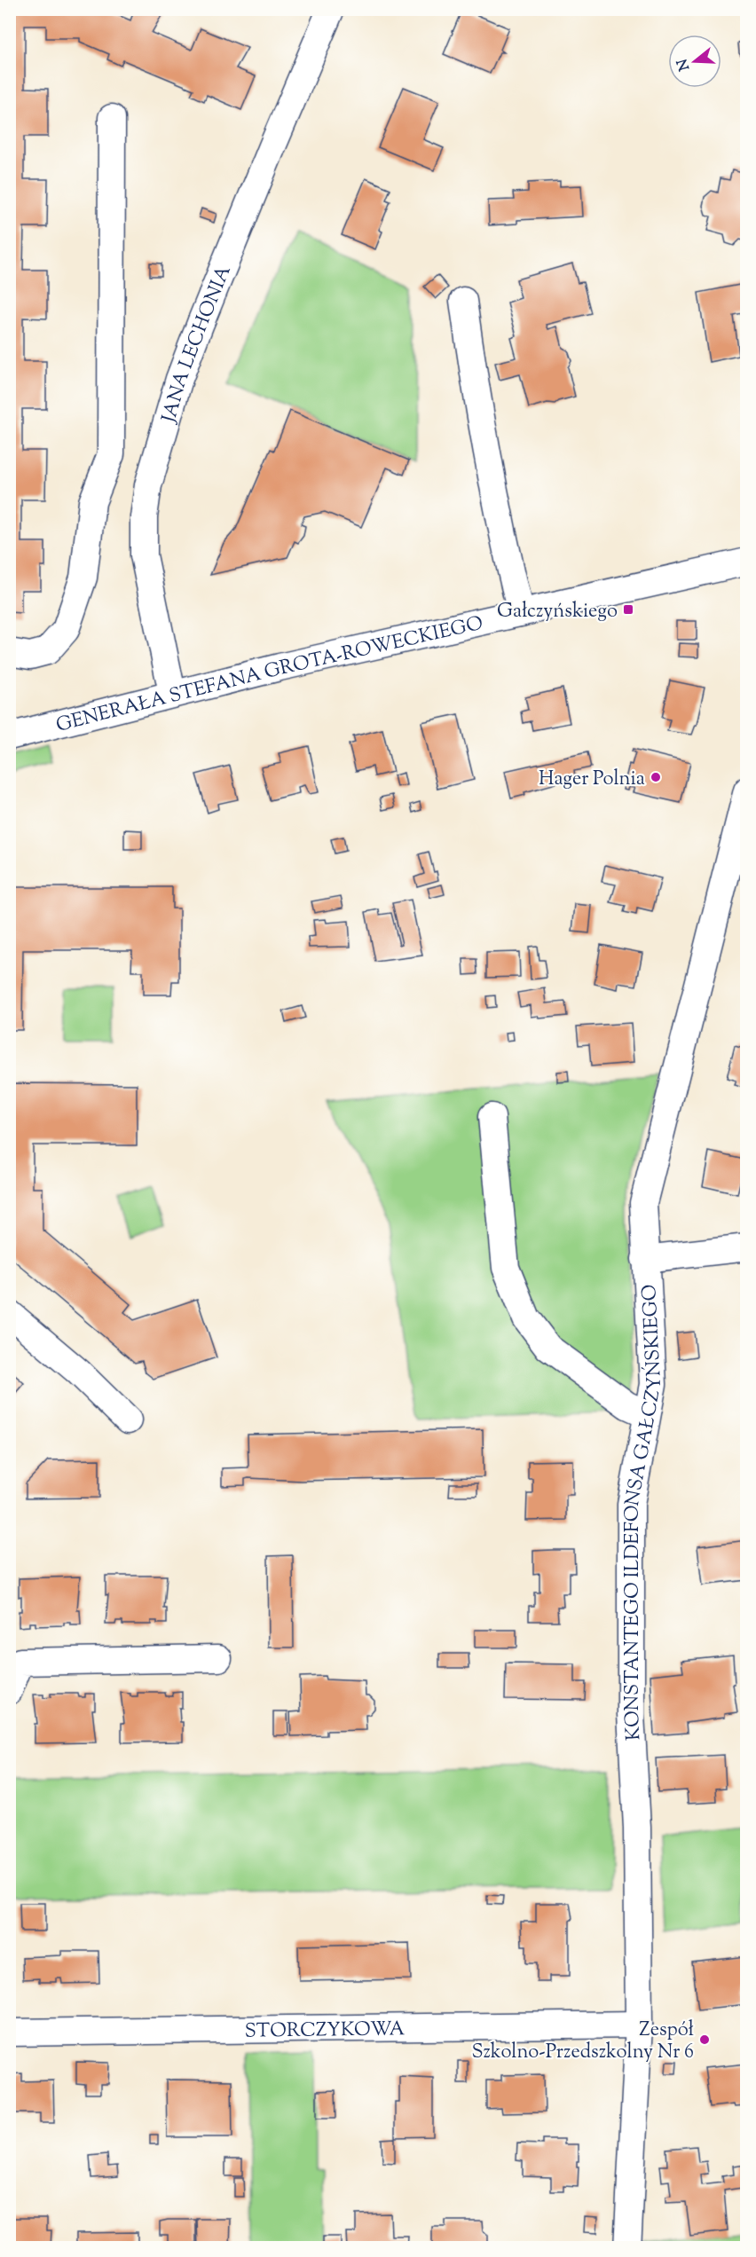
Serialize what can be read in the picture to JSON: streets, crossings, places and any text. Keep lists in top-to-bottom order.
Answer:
{
  "streets": {
    "street": [
      "JANA LECHONIA",
      "GENERAŁA STEFANA GROTA-ROWECKIEGO",
      "KONSTANTEGO ILDEFONSA GAŁCZYŃSKIEGO",
      "STORCZYKOWA"
    ]
  },
  "crossings": [
    ["JANA LECHONIA", "GENERAŁA STEFANA GROTA-ROWECKIEGO"],
    ["KONSTANTEGO ILDEFONSA GAŁCZYŃSKIEGO", "STORCZYKOWA"]
  ],
  "places": {
    "transit": ["Gałczyńskiego"],
    "other": ["Hager Polnia", "Zespół Szkolno-Przedszkolny Nr 6"]
  },
  "north": "left"
}
